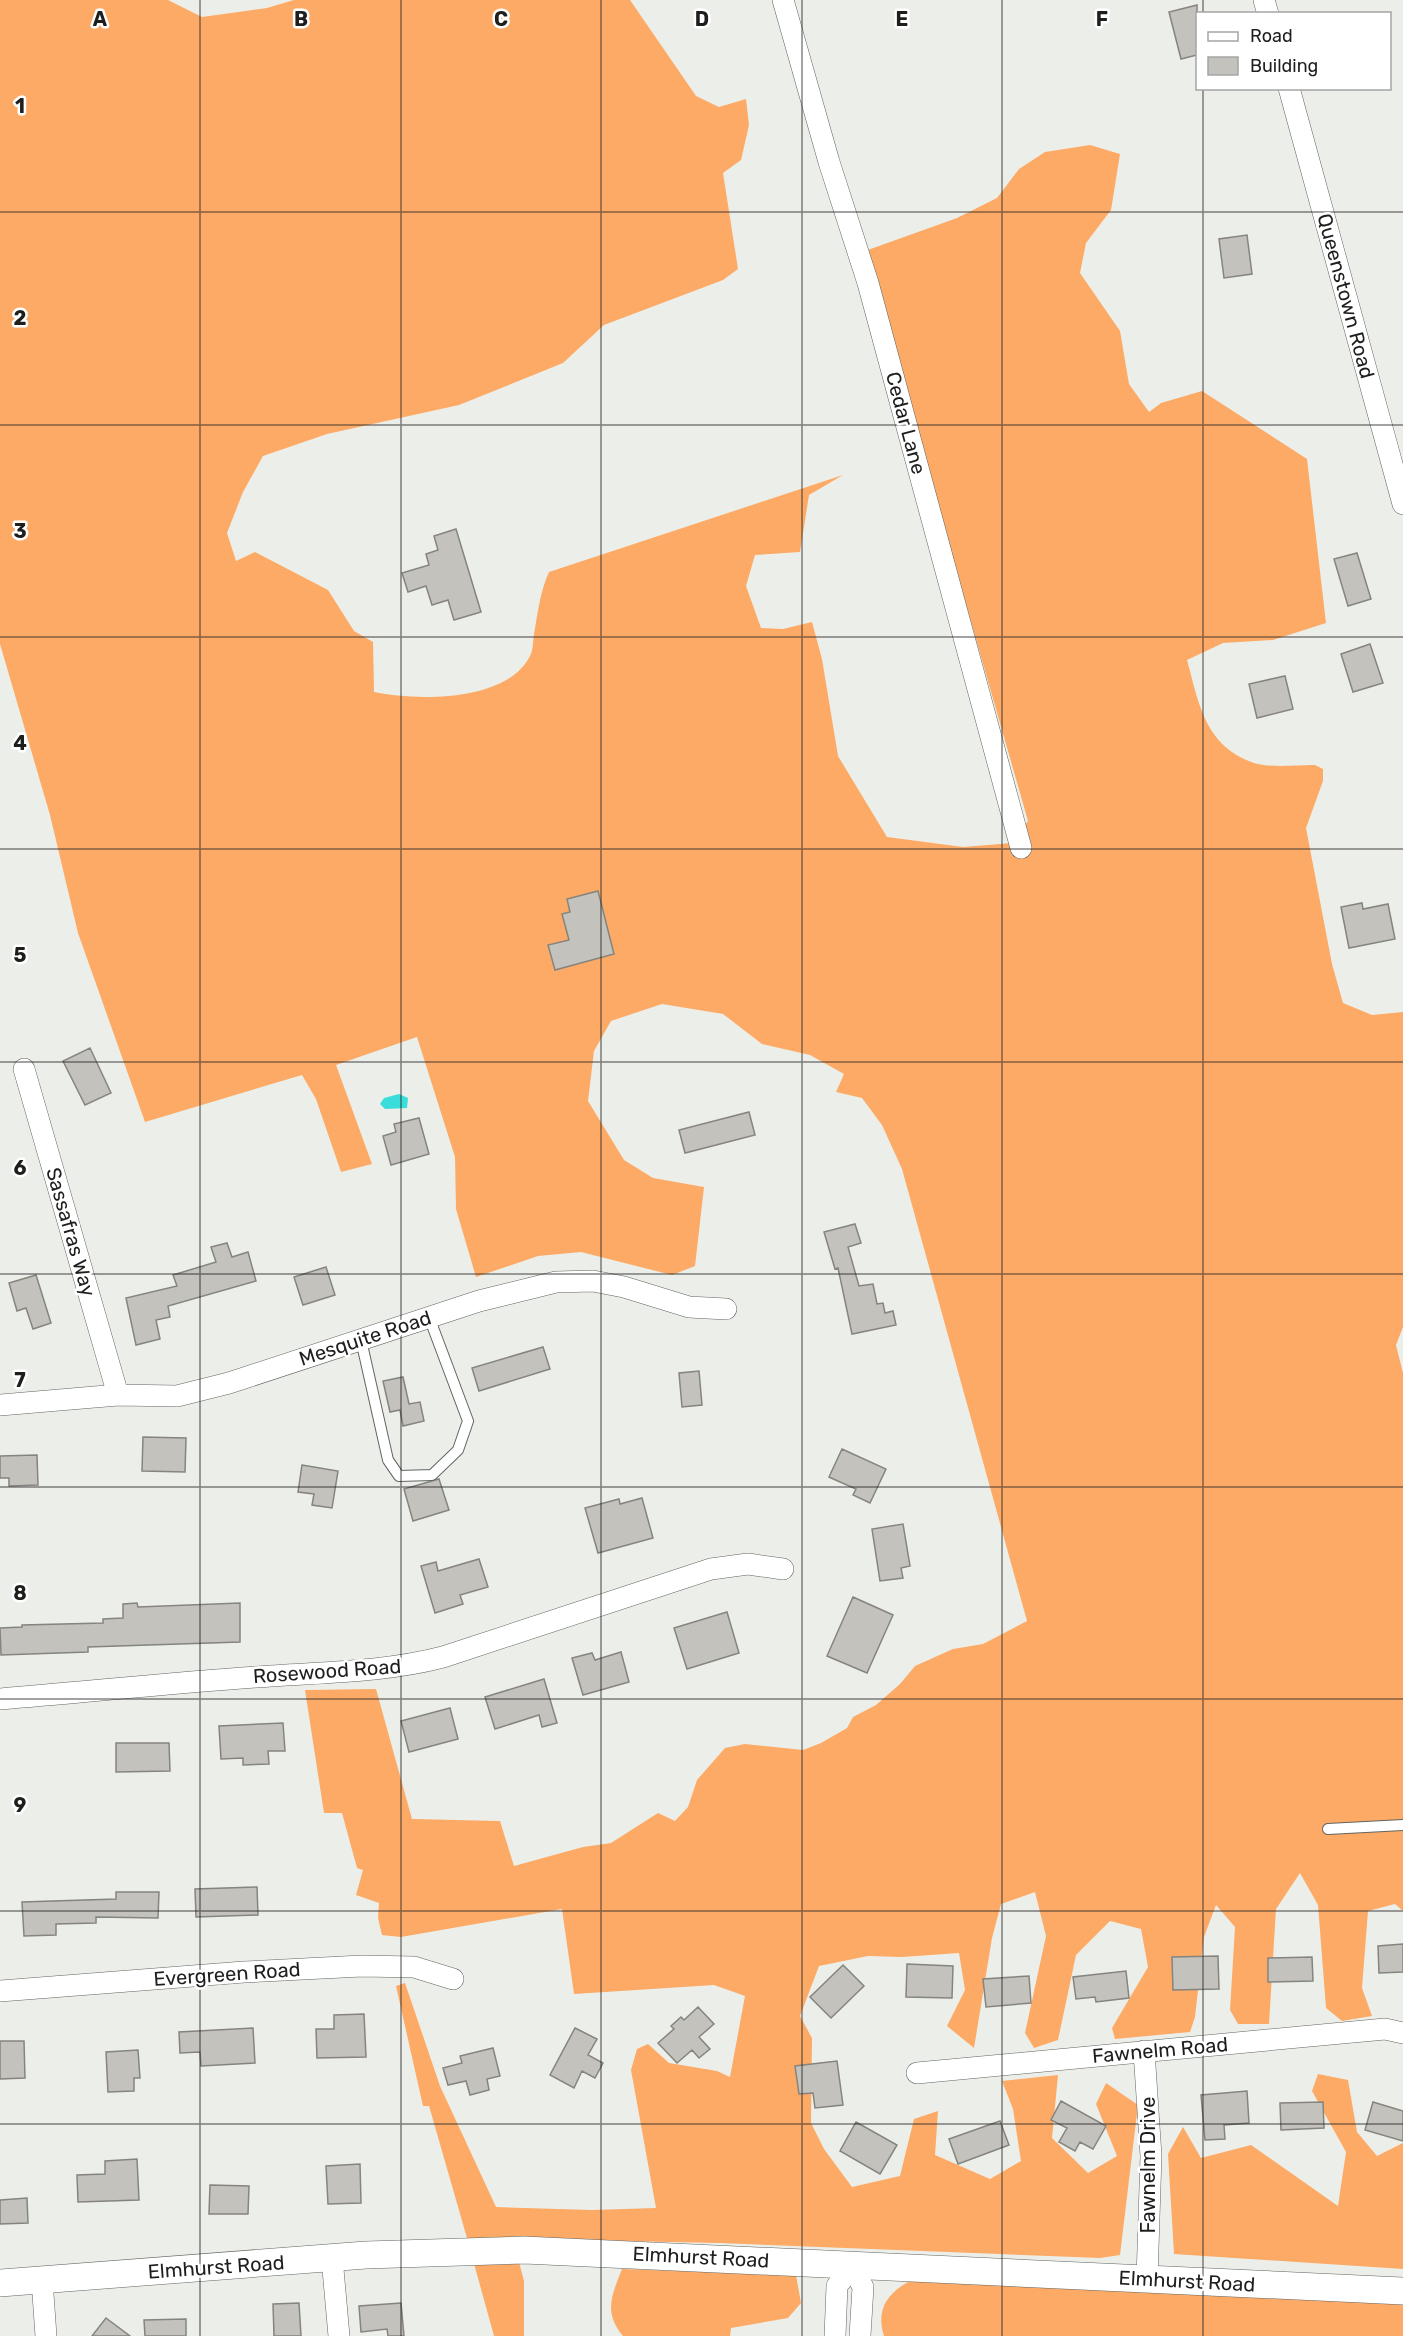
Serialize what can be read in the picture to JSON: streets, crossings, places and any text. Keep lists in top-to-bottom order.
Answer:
{
  "streets": {
    "street": [
      "Queenstown Road",
      "Cedar Lane",
      "Sassafras Way",
      "Mesquite Road",
      "Rosewood Road",
      "Evergreen Road",
      "Fawnelm Road",
      "Fawnelm Drive",
      "Elmhurst Road"
    ]
  },
  "crossings": [
    ["Sassafras Way", "Mesquite Road"],
    ["Fawnelm Road", "Fawnelm Drive"],
    ["Fawnelm Drive", "Elmhurst Road"]
  ],
  "legend": ["Road", "Building"],
  "grid": {
    "columns": [
      "A",
      "B",
      "C",
      "D",
      "E",
      "F"
    ],
    "rows": [
      "1",
      "2",
      "3",
      "4",
      "5",
      "6",
      "7",
      "8",
      "9"
    ]
  }
}
